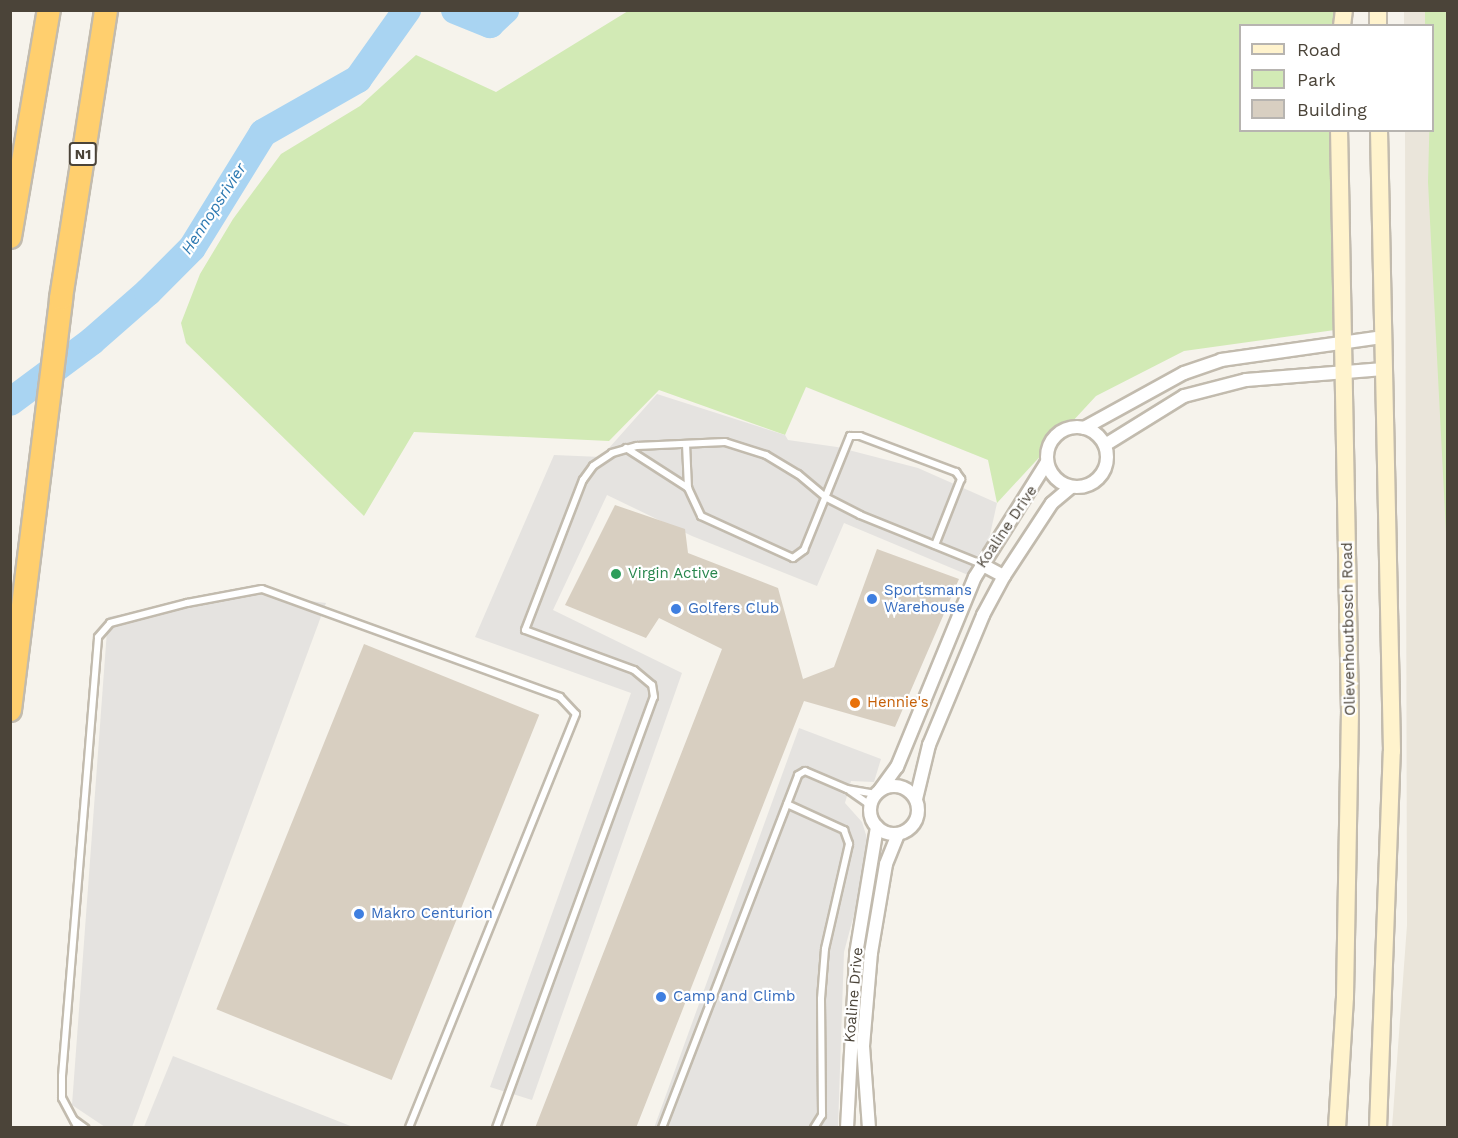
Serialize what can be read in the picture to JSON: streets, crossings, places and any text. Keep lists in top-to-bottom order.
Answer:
{
  "streets": {
    "highway": ["N1"],
    "main road": ["Olievenhoutbosch Road"],
    "street": ["Koaline Drive"]
  },
  "crossings": [
    ["Koaline Drive", "Olievenhoutbosch Road"]
  ],
  "water": ["Hennopsrivier"],
  "places": [
    "Virgin Active",
    "Sportsmans Warehouse",
    "Golfers Club",
    "Hennie's",
    "Makro Centurion",
    "Camp and Climb"
  ],
  "legend": ["Road", "Park", "Building"]
}
